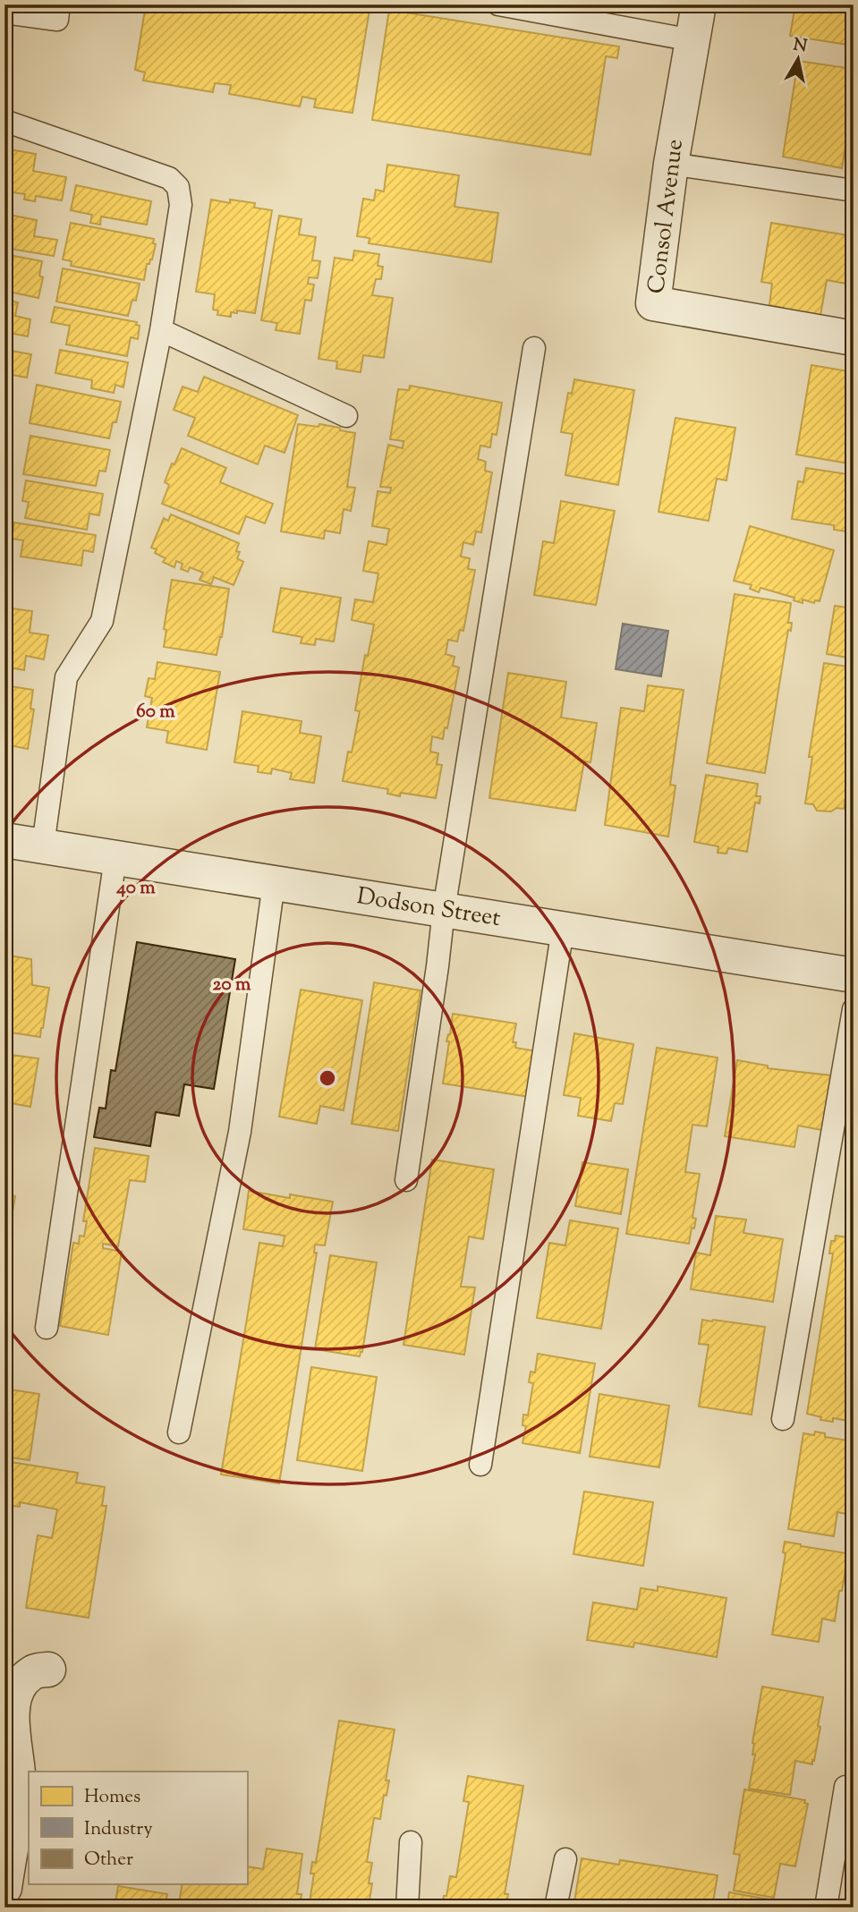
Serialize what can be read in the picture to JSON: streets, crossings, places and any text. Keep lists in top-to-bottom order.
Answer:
{
  "streets": {
    "street": ["Consol Avenue", "Dodson Street"]
  },
  "legend": ["Homes", "Industry", "Other"],
  "north": "top",
  "rings": ["60 m", "40 m", "20 m"]
}
